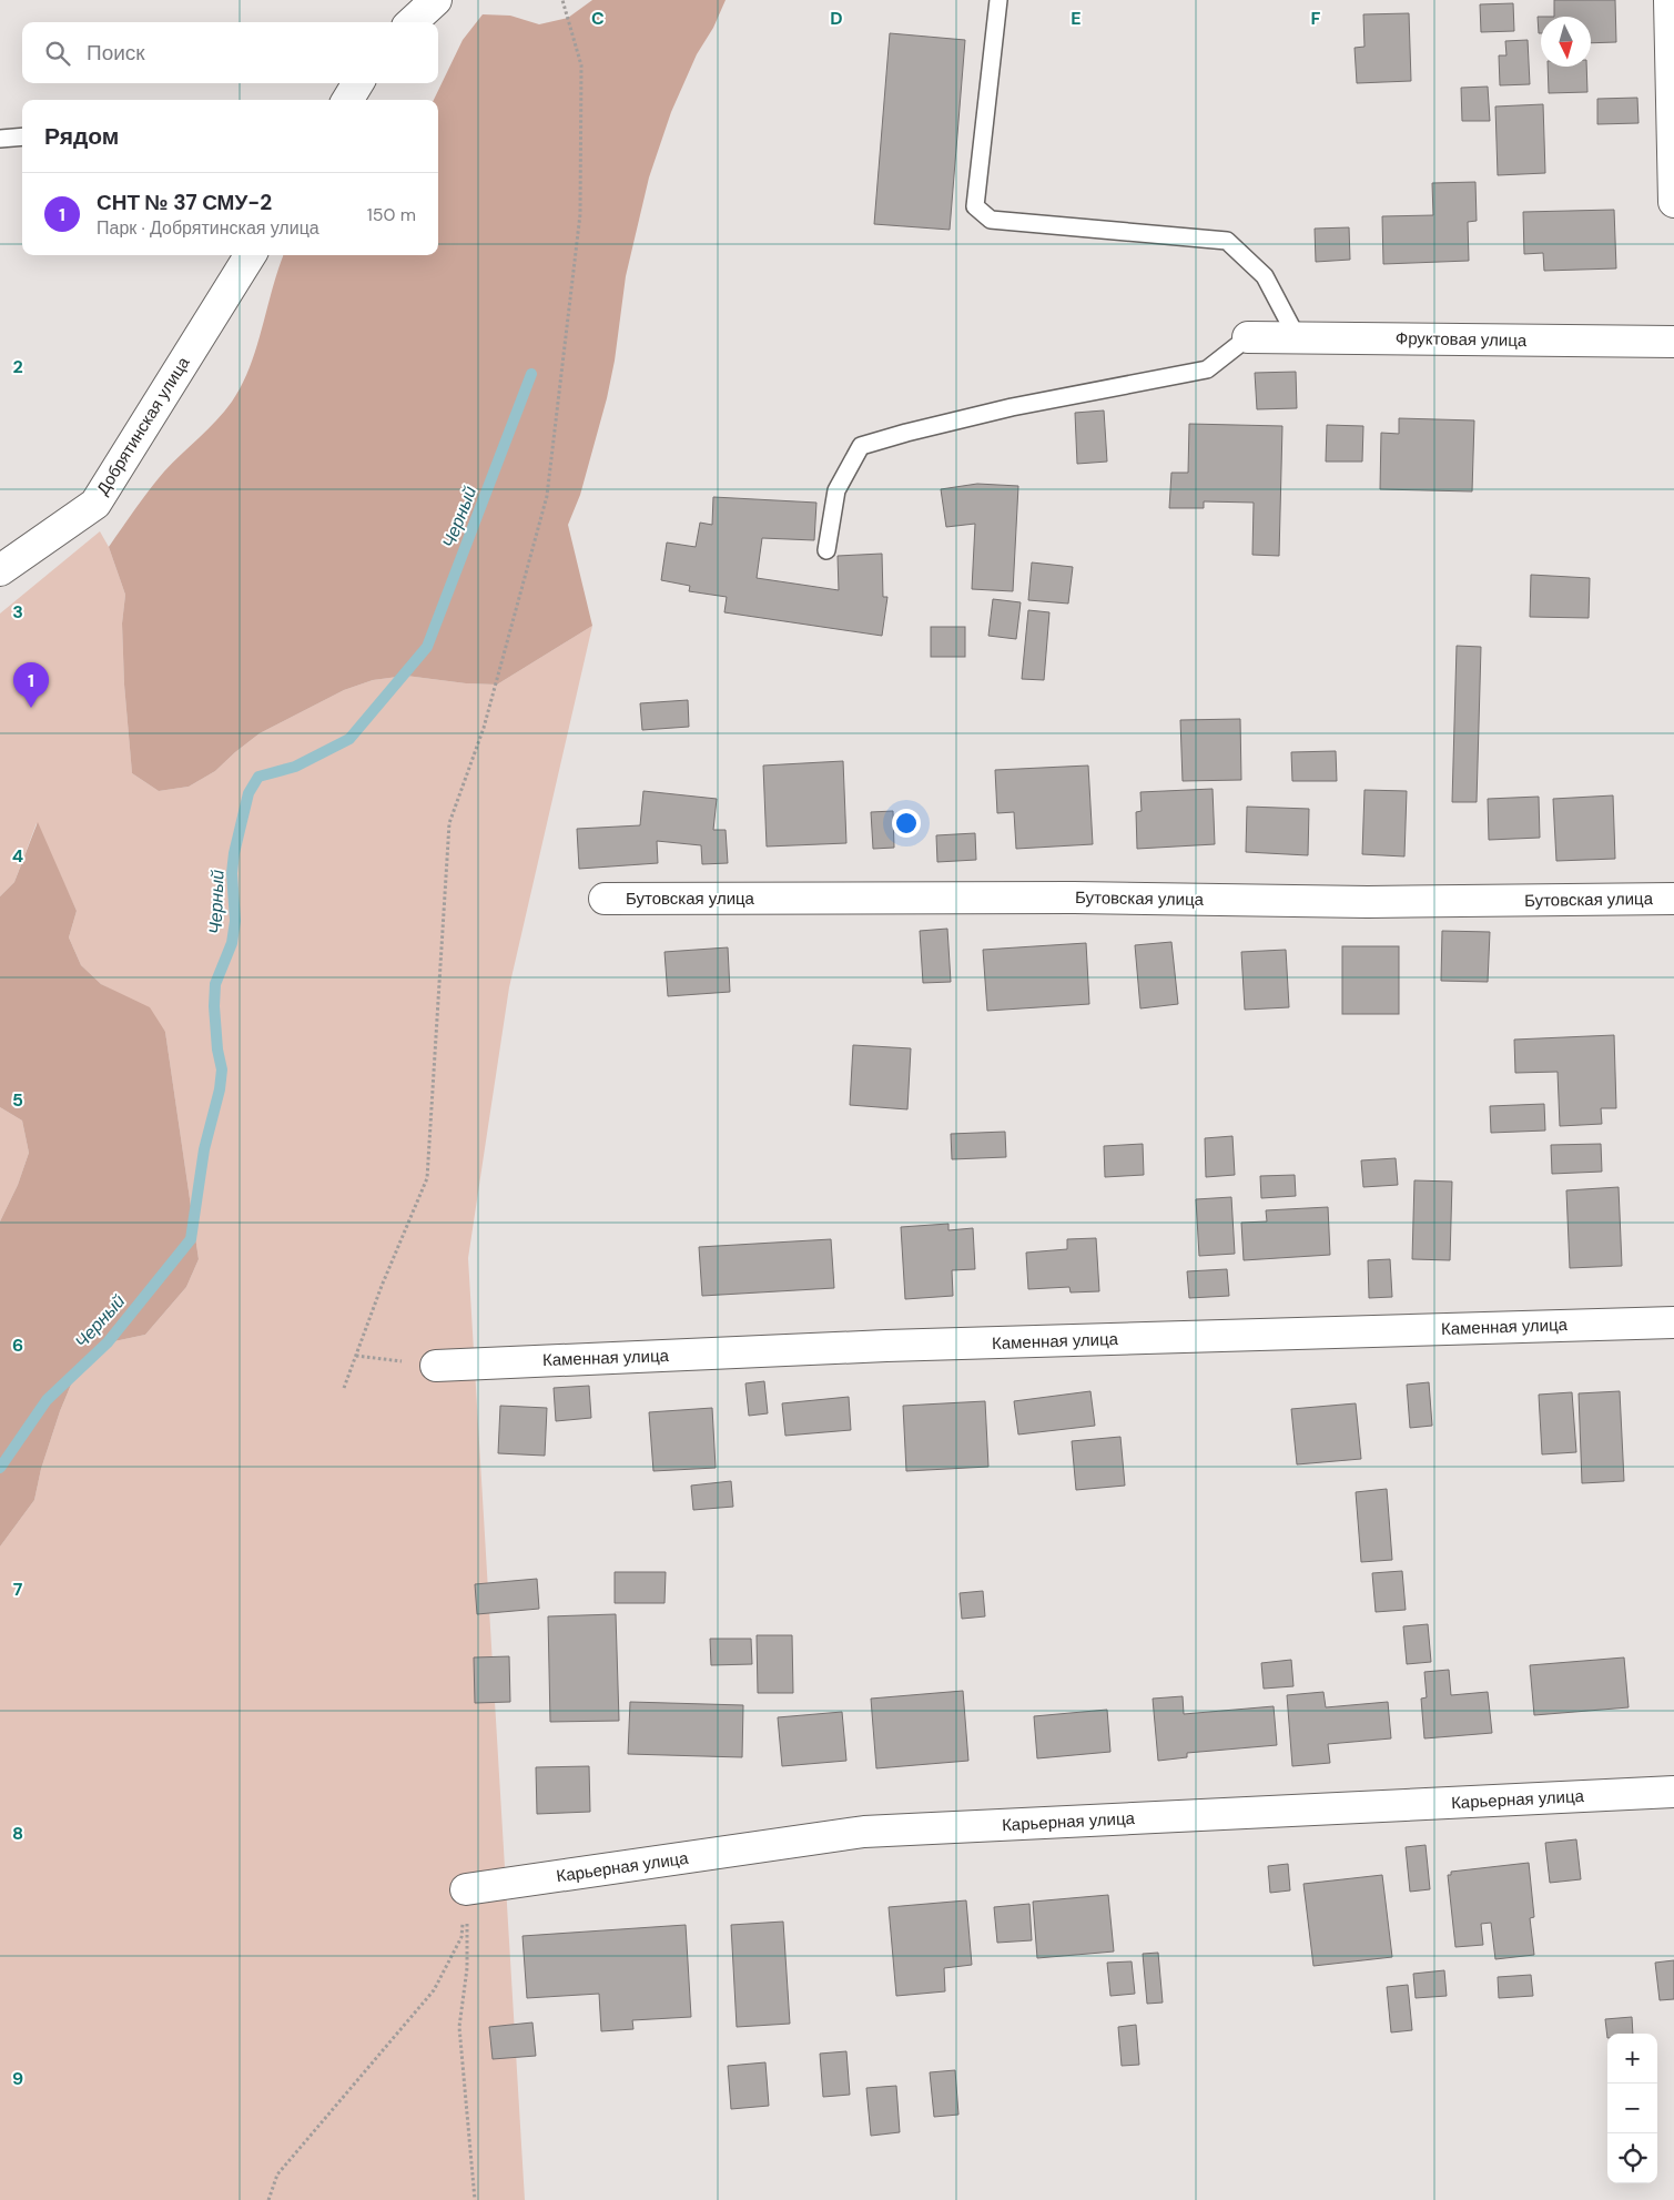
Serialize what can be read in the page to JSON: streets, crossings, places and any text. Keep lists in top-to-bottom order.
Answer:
{
  "streets": {
    "street": [
      "Фруктовая улица",
      "Добрятинская улица",
      "Бутовская улица",
      "Каменная улица",
      "Карьерная улица"
    ]
  },
  "water": ["Черный"],
  "north": "bottom",
  "page": {
    "search": "Поиск",
    "heading": "Рядом",
    "list": [
      {
        "mark": "1",
        "name": "СНТ № 37 СМУ-2",
        "note": "Парк · Добрятинская улица",
        "value": "150 m"
      }
    ],
    "pins": "1",
    "map_buttons": ["+", "−"]
  },
  "grid": {
    "columns": [
      "C",
      "D",
      "E",
      "F"
    ],
    "rows": [
      "2",
      "3",
      "4",
      "5",
      "6",
      "7",
      "8",
      "9"
    ]
  }
}
